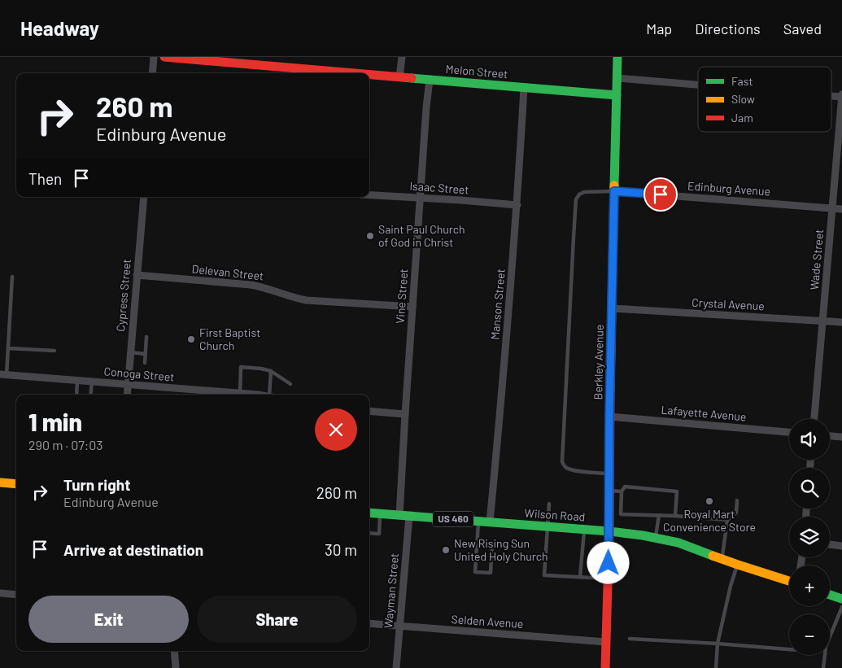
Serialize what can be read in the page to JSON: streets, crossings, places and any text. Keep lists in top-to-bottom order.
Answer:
{
  "streets": {
    "street": [
      "Melon Street",
      "Isaac Street",
      "Edinburg Avenue",
      "Wade Street",
      "Delevan Street",
      "Cypress Street",
      "Vine Street",
      "Manson Street",
      "Crystal Avenue",
      "Berkley Avenue",
      "Conoga Street",
      "Lafayette Avenue",
      "Wilson Road",
      "US 460",
      "Wayman Street",
      "Selden Avenue"
    ]
  },
  "crossings": [
    ["Melon Street", "Vine Street"],
    ["Melon Street", "Manson Street"],
    ["Melon Street", "Berkley Avenue"],
    ["Isaac Street", "Vine Street"],
    ["Isaac Street", "Manson Street"],
    ["Edinburg Avenue", "Wade Street"],
    ["Edinburg Avenue", "Berkley Avenue"],
    ["Wade Street", "Crystal Avenue"],
    ["Delevan Street", "Cypress Street"],
    ["Delevan Street", "Vine Street"],
    ["Cypress Street", "Conoga Street"],
    ["Vine Street", "Wilson Road"],
    ["Vine Street", "Wayman Street"],
    ["Manson Street", "Wilson Road"],
    ["Crystal Avenue", "Berkley Avenue"],
    ["Berkley Avenue", "Lafayette Avenue"],
    ["Berkley Avenue", "Wilson Road"],
    ["Berkley Avenue", "Selden Avenue"],
    ["Wilson Road", "US 460"],
    ["Wilson Road", "Wayman Street"],
    ["Wayman Street", "Selden Avenue"]
  ],
  "places": [
    "Saint Paul Church of God in Christ",
    "First Baptist Church",
    "Royal Mart Convenience Store",
    "New Rising Sun United Holy Church"
  ],
  "legend": ["Fast", "Slow", "Jam"],
  "page": {
    "header": "Headway",
    "nav": ["Map", "Directions", "Saved"],
    "turn": ["260 m", "Edinburg Avenue"],
    "then": "Then",
    "heading": ["1 min", "290 m · 07:03"],
    "map_buttons": ["+", "−"],
    "list": [
      {
        "name": "Turn right",
        "note": "Edinburg Avenue",
        "value": "260 m"
      },
      {
        "name": "Arrive at destination",
        "value": "30 m"
      }
    ],
    "buttons": ["Exit", "Share"]
  }
}
